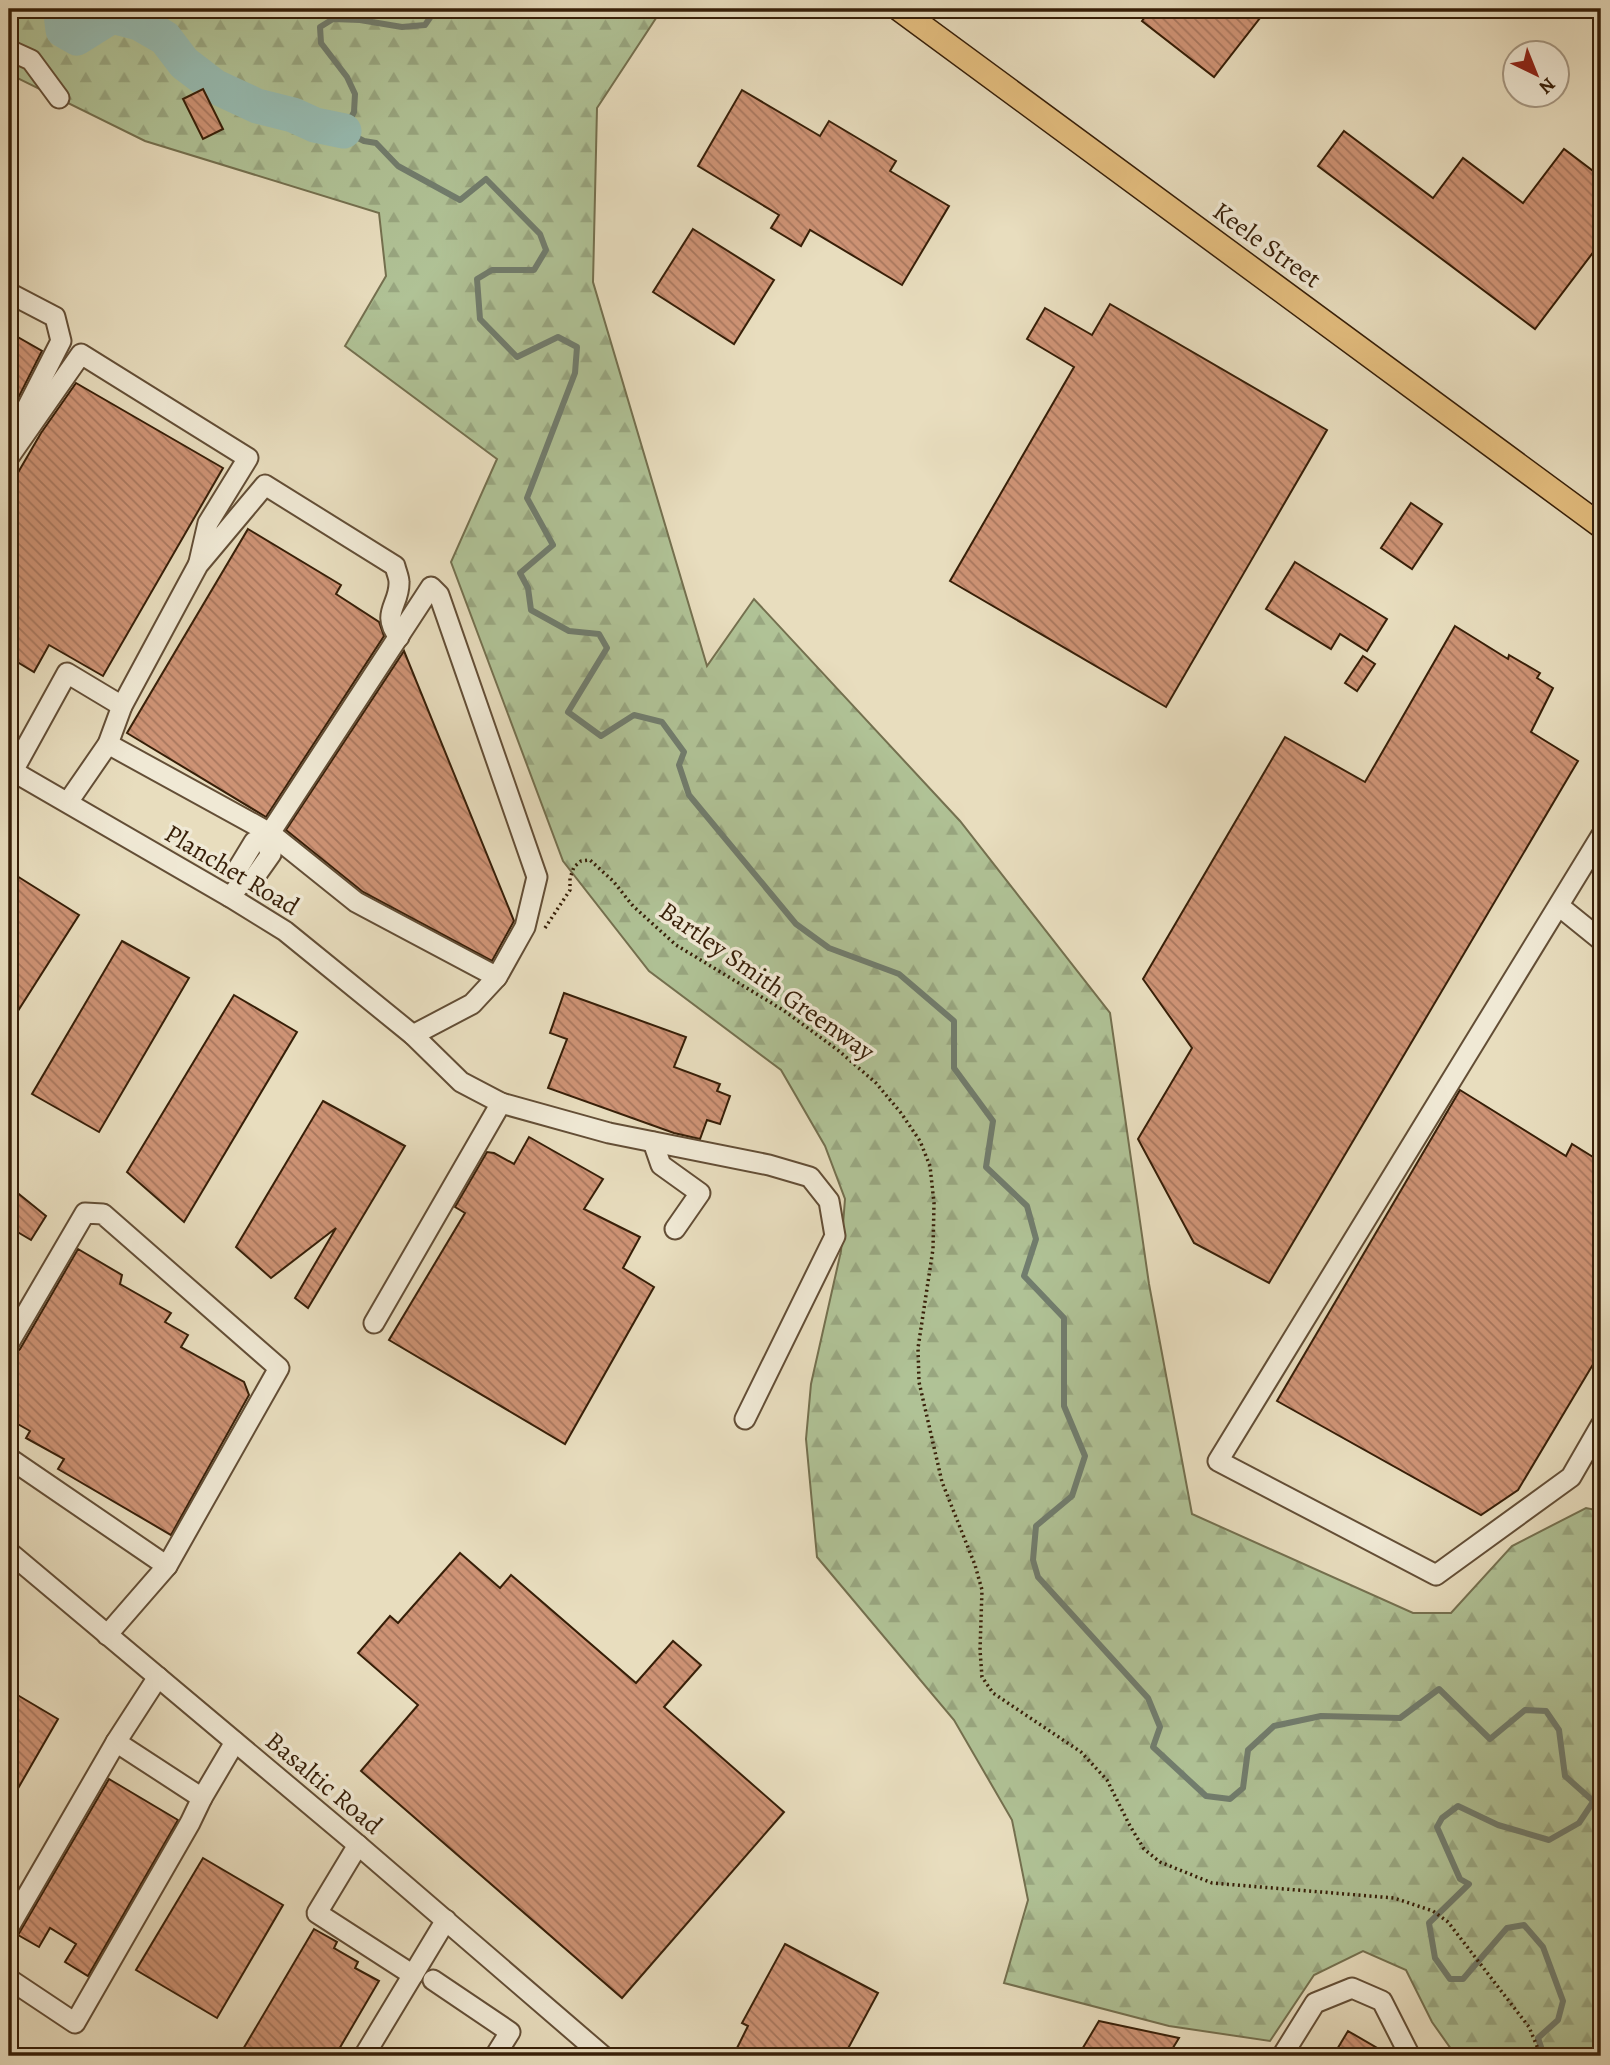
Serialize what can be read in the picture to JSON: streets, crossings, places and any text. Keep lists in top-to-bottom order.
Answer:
{
  "streets": {
    "main road": ["Keele Street"],
    "street": ["Planchet Road", "Basaltic Road"],
    "path": ["Bartley Smith Greenway"]
  },
  "north": "bottom right"
}
